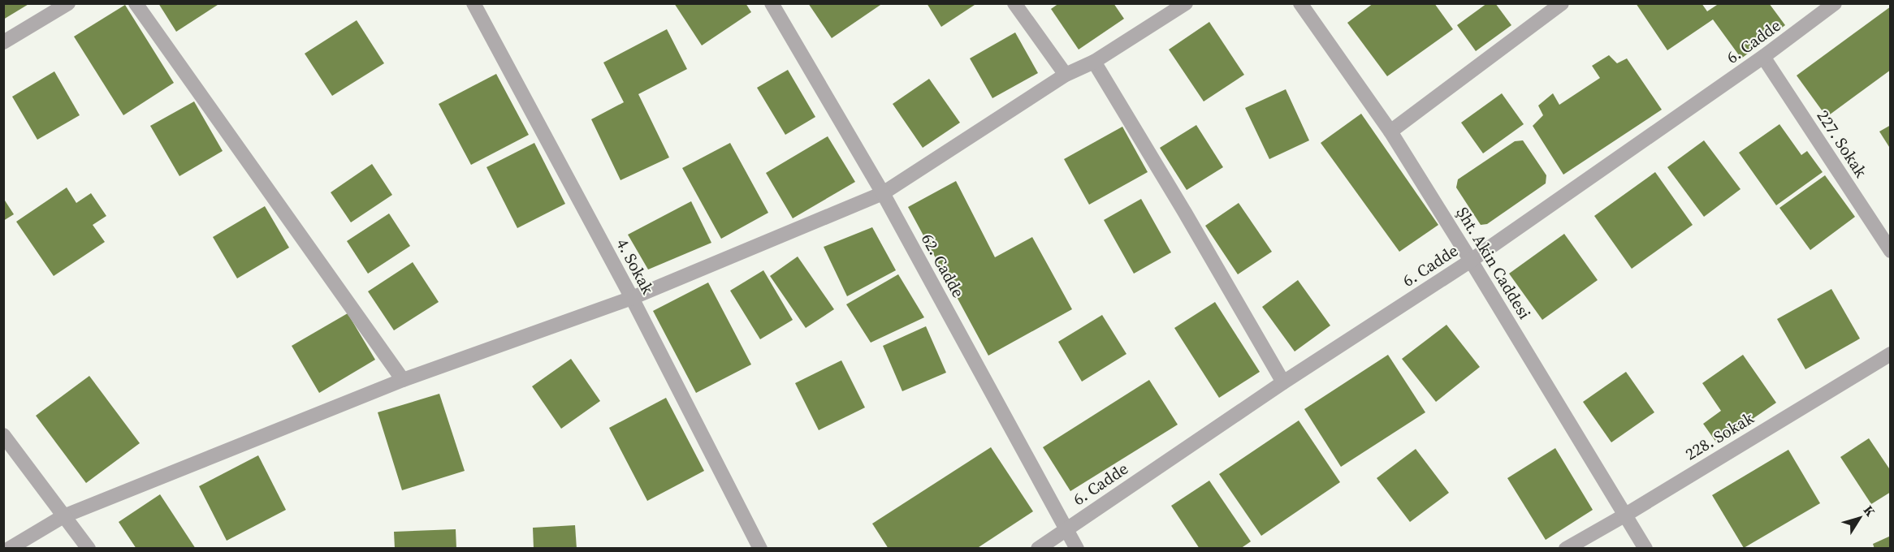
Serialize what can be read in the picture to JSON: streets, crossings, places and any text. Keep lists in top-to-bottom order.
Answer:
{
  "streets": {
    "street": [
      "6. Cadde",
      "227. Sokak",
      "Şht. Akin Caddesi",
      "62. Cadde",
      "4. Sokak",
      "228. Sokak"
    ]
  },
  "crossings": [
    ["6. Cadde", "227. Sokak"],
    ["6. Cadde", "Şht. Akin Caddesi"],
    ["6. Cadde", "62. Cadde"],
    ["Şht. Akin Caddesi", "228. Sokak"]
  ],
  "north": "top right"
}
